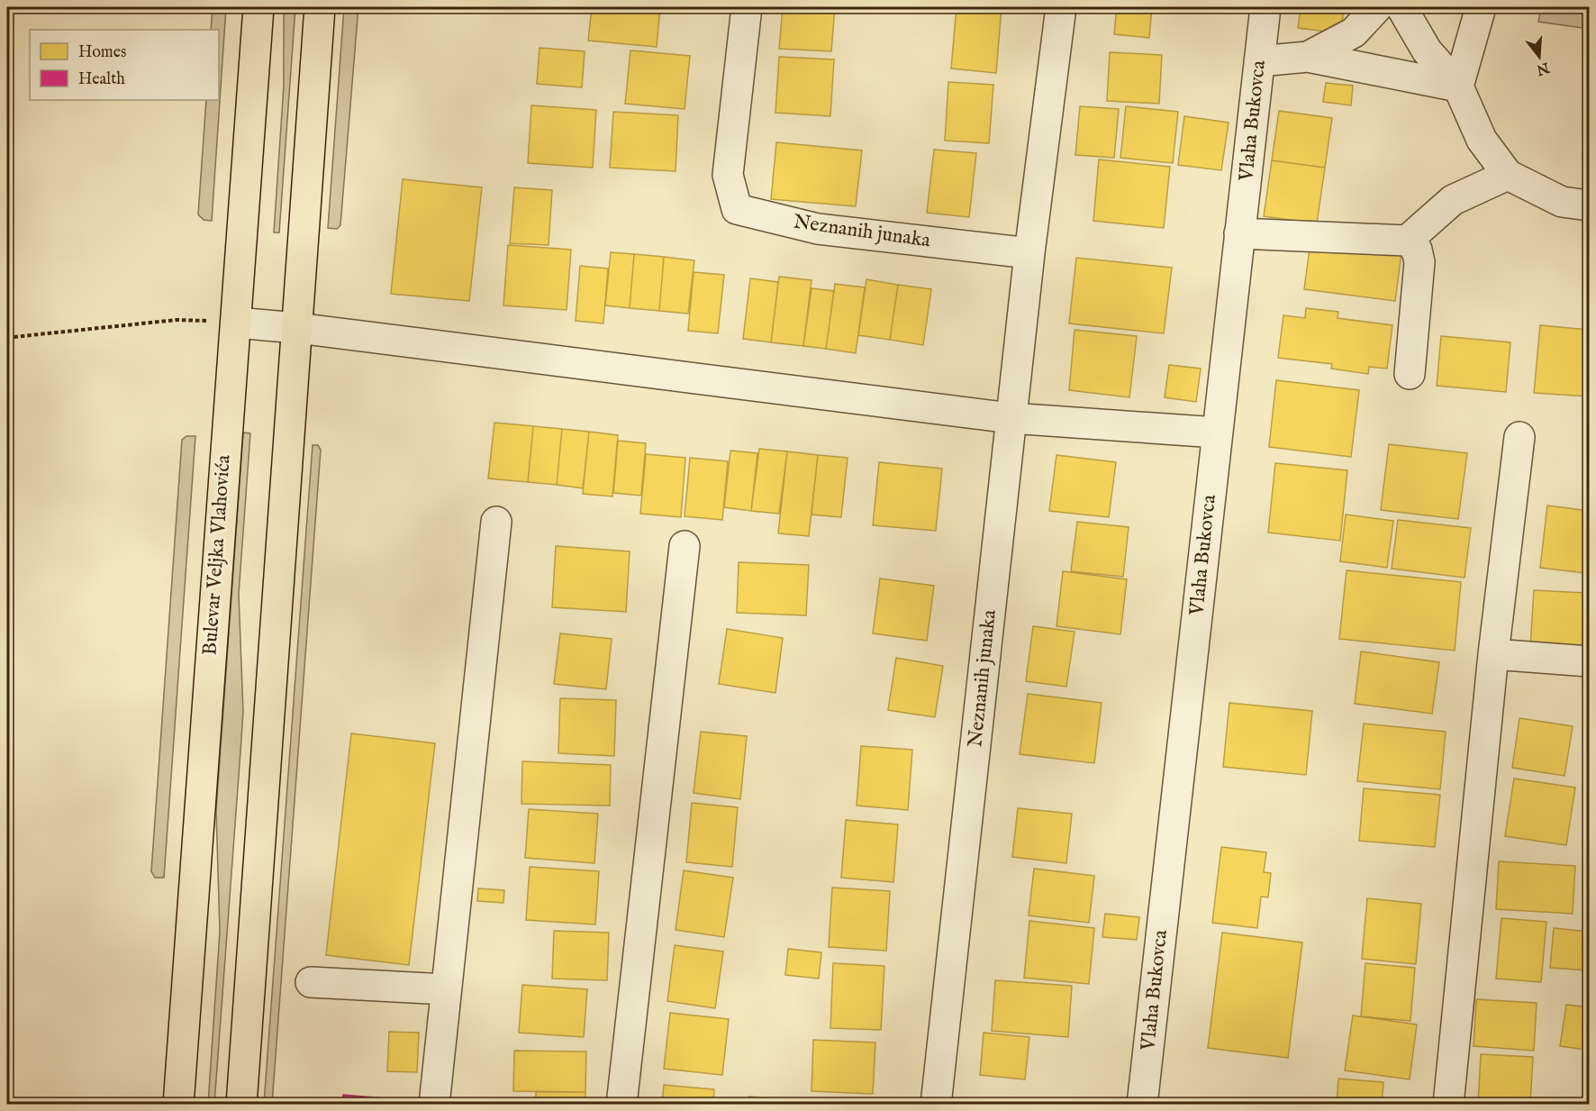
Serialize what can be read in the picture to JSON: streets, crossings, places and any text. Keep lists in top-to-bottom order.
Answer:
{
  "streets": {
    "main road": ["Bulevar Veljka Vlahovića"],
    "street": ["Vlaha Bukovca", "Neznanih junaka"]
  },
  "legend": ["Homes", "Health"],
  "north": "bottom"
}
